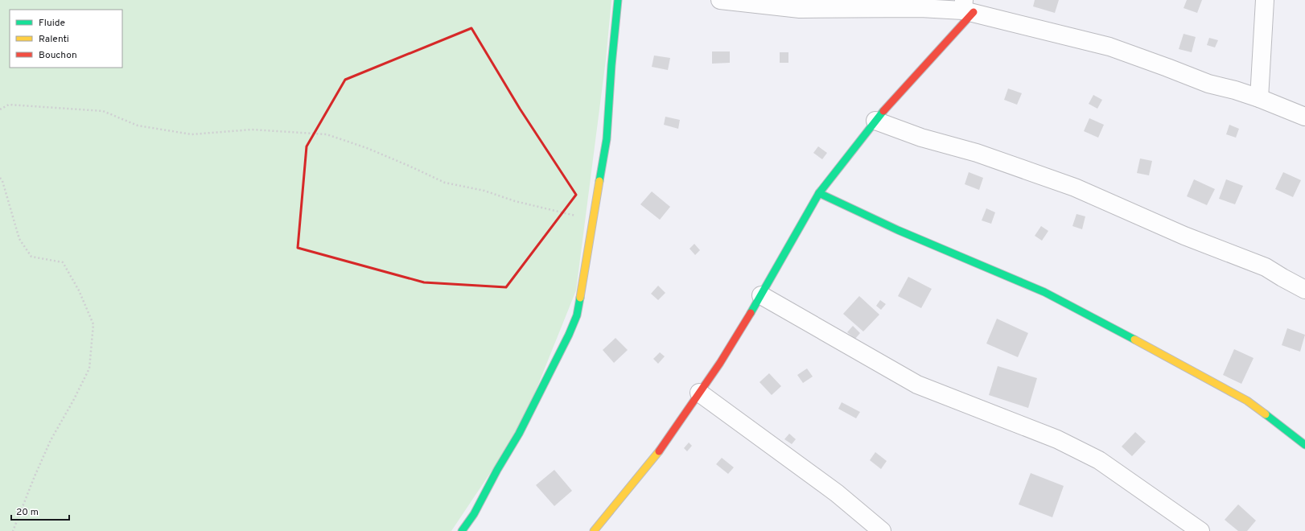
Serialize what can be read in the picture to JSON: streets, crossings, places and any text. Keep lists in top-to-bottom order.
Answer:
{
  "legend": ["Fluide", "Ralenti", "Bouchon"],
  "scale_bar": "20 m"
}
